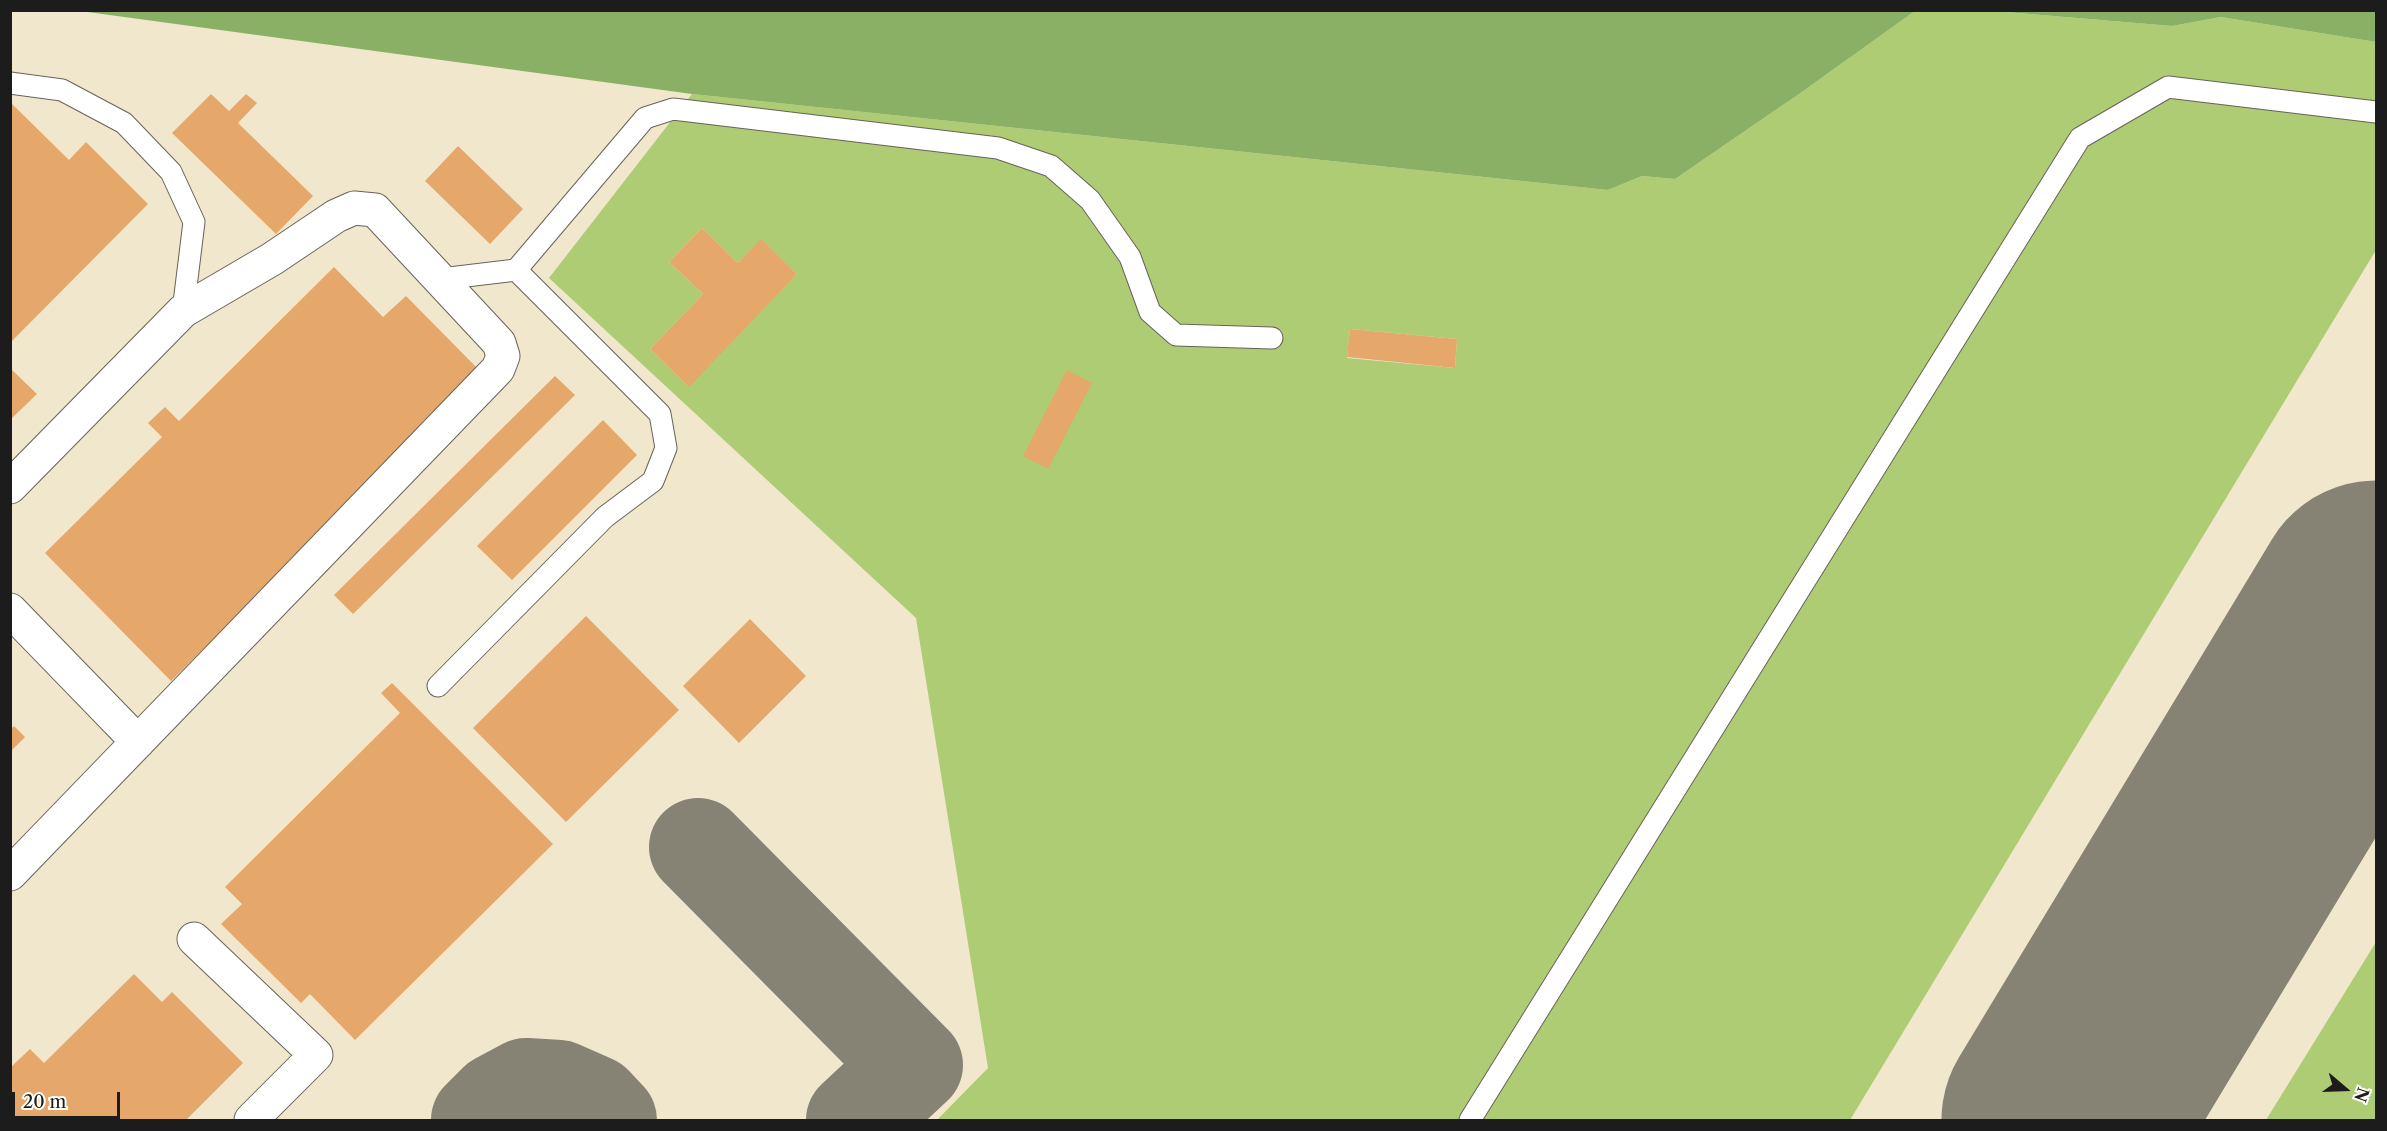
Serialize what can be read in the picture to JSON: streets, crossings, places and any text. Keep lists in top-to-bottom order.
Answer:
{
  "scale_bar": "20 m",
  "north": "right"
}
